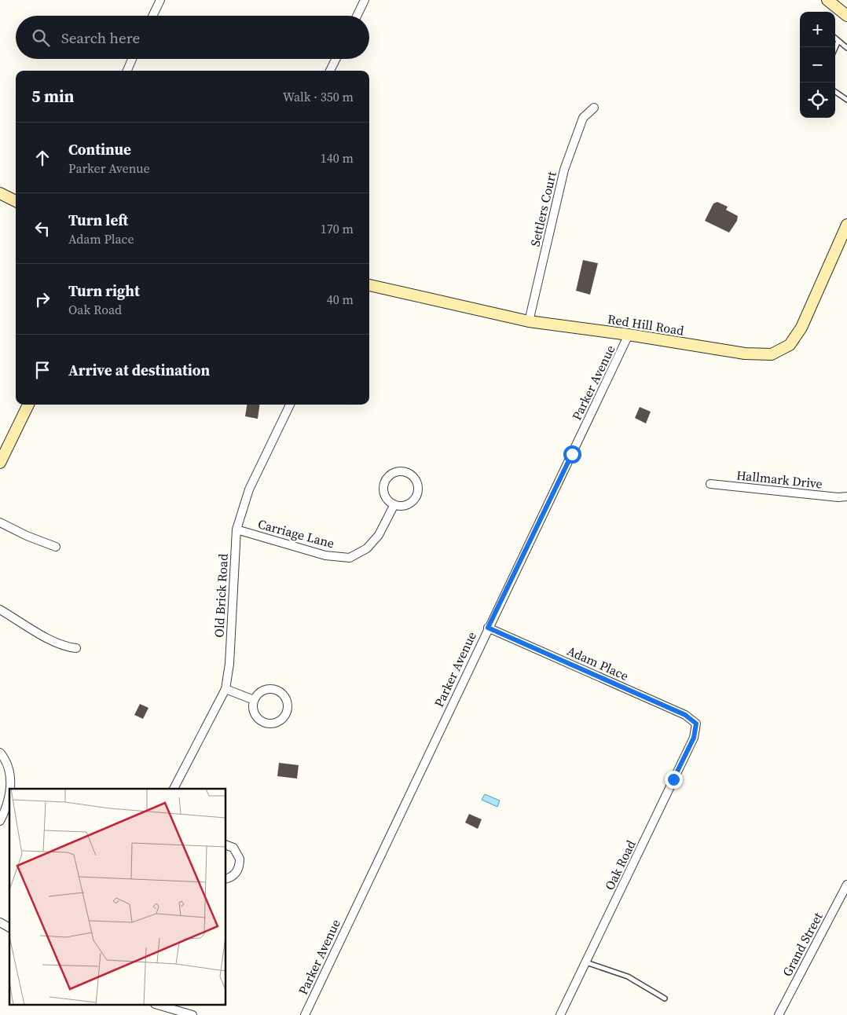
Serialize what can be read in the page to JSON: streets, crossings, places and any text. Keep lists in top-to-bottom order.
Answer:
{
  "streets": {
    "street": [
      "Settlers Court",
      "Red Hill Road",
      "Parker Avenue",
      "Hallmark Drive",
      "Carriage Lane",
      "Old Brick Road",
      "Adam Place",
      "Oak Road",
      "Grand Street"
    ]
  },
  "crossings": [
    ["Settlers Court", "Red Hill Road"],
    ["Red Hill Road", "Parker Avenue"],
    ["Parker Avenue", "Adam Place"],
    ["Carriage Lane", "Old Brick Road"],
    ["Adam Place", "Oak Road"]
  ],
  "page": {
    "map_buttons": ["+", "−"],
    "search": "Search here",
    "heading": ["5 min", "Walk · 350 m"],
    "list": [
      ["Continue", "Parker Avenue", "140 m"],
      ["Turn left", "Adam Place", "170 m"],
      ["Turn right", "Oak Road", "40 m"],
      "Arrive at destination"
    ]
  }
}
